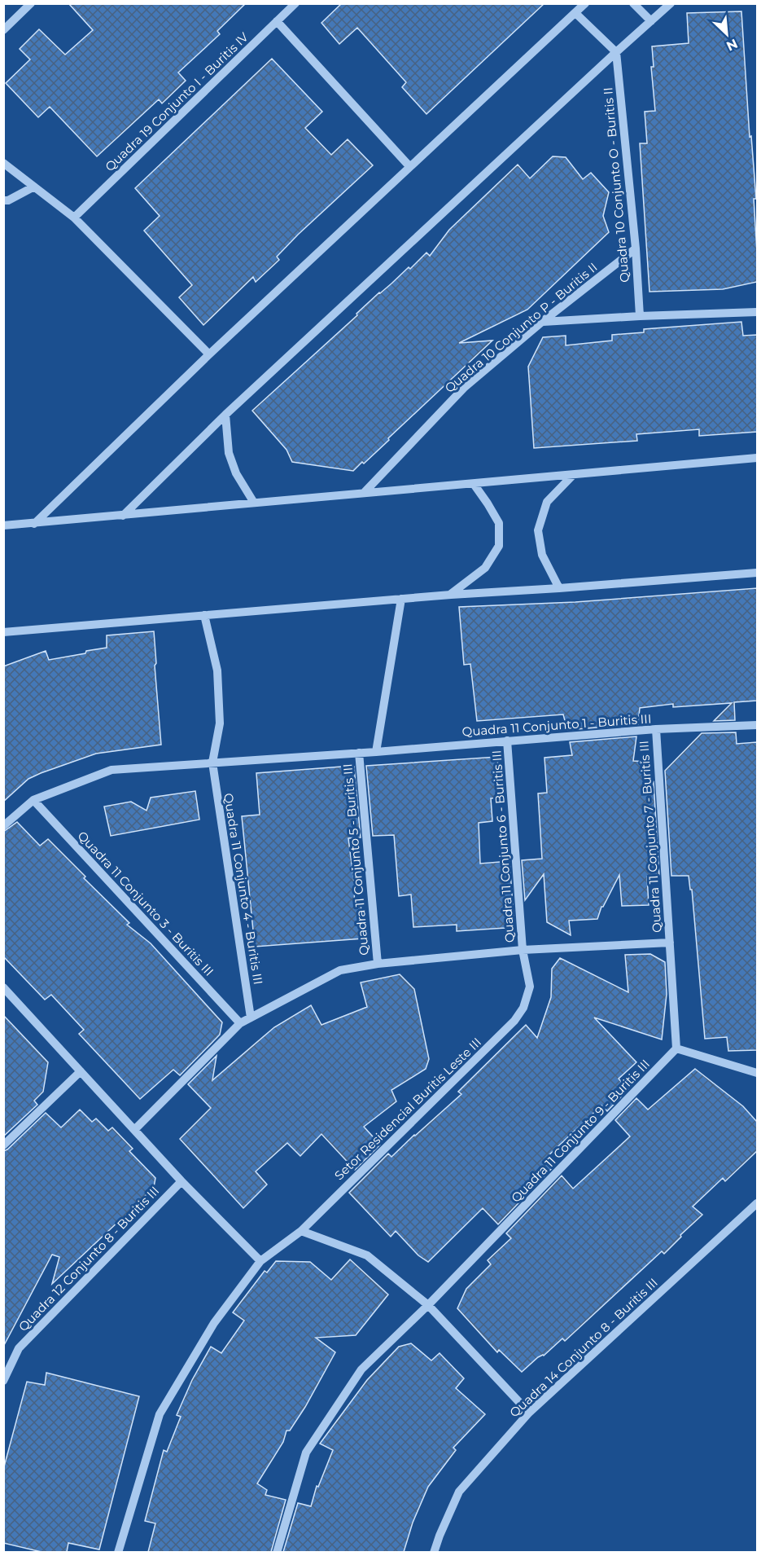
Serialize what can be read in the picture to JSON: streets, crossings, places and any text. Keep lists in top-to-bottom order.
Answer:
{
  "streets": {
    "street": [
      "Quadra 19 Conjunto I - Buritis IV",
      "Quadra 10 Conjunto O - Buritis II",
      "Quadra 10 Conjunto P - Buritis II",
      "Quadra 11 Conjunto 1 - Buritis III",
      "Quadra 11 Conjunto 7 - Buritis III",
      "Quadra 11 Conjunto 6 - Buritis III",
      "Quadra 11 Conjunto 5 - Buritis III",
      "Quadra 11 Conjunto 4 - Buritis III",
      "Quadra 11 Conjunto 3 - Buritis III",
      "Setor Residencial Buritis Leste III",
      "Quadra 11 Conjunto 9 - Buritis III",
      "Quadra 12 Conjunto 8 - Buritis III",
      "Quadra 14 Conjunto 8 - Buritis III"
    ]
  },
  "crossings": [
    ["Quadra 10 Conjunto O - Buritis II", "Quadra 10 Conjunto P - Buritis II"],
    ["Quadra 11 Conjunto 1 - Buritis III", "Quadra 11 Conjunto 7 - Buritis III"],
    ["Quadra 11 Conjunto 1 - Buritis III", "Quadra 11 Conjunto 6 - Buritis III"],
    ["Quadra 11 Conjunto 1 - Buritis III", "Quadra 11 Conjunto 5 - Buritis III"],
    ["Quadra 11 Conjunto 6 - Buritis III", "Setor Residencial Buritis Leste III"]
  ],
  "north": "bottom right"
}
